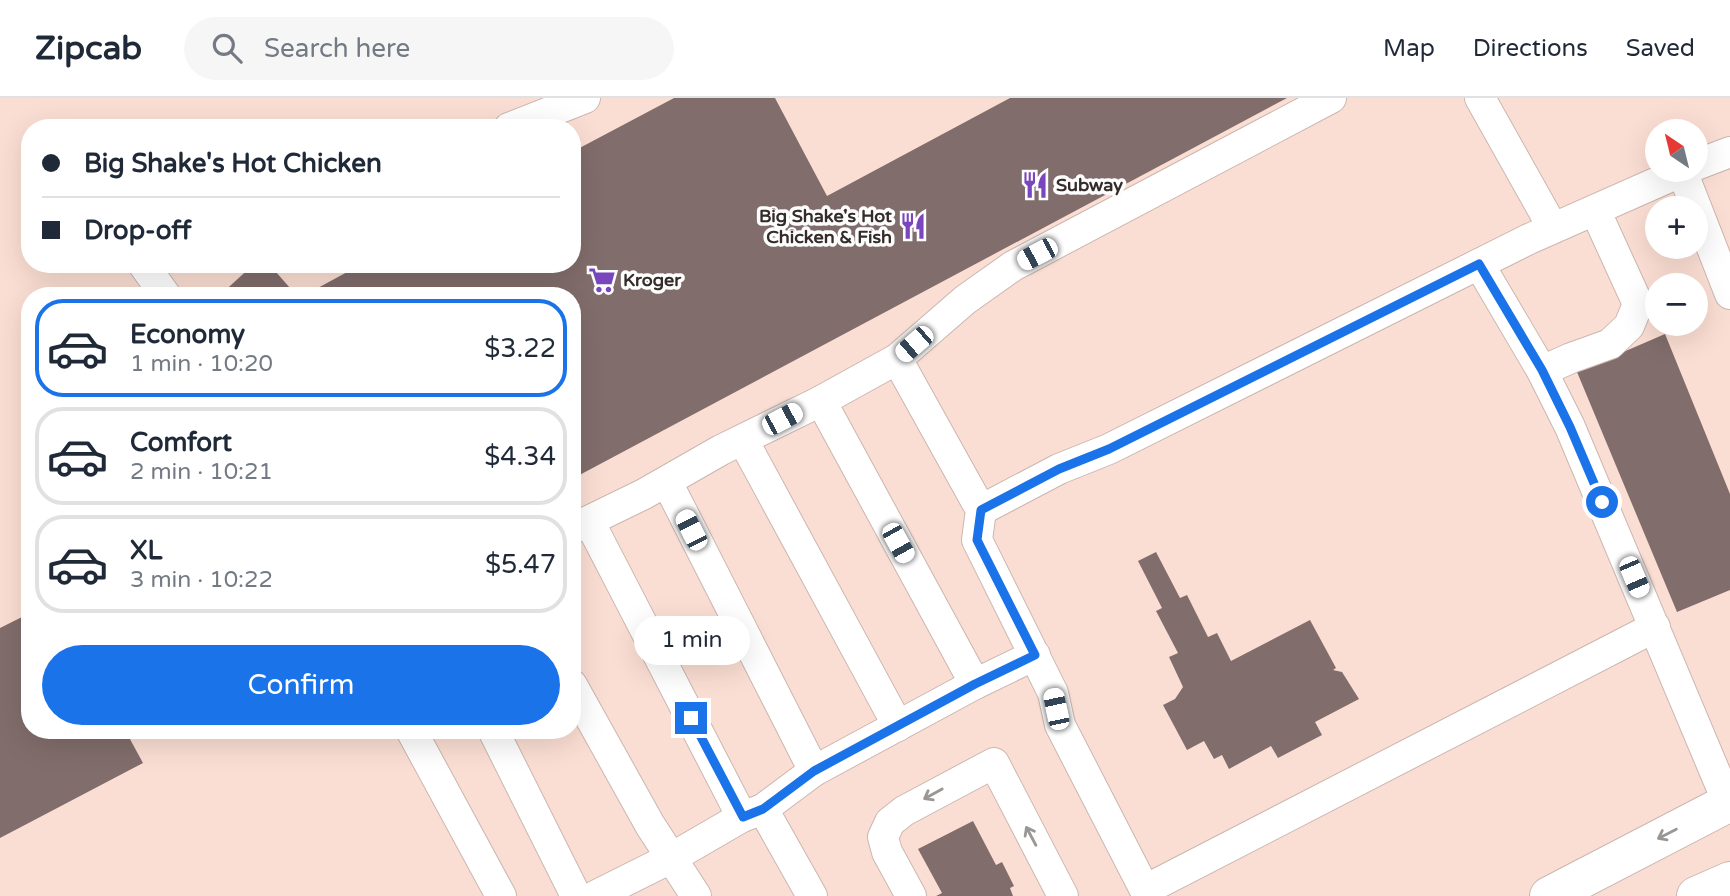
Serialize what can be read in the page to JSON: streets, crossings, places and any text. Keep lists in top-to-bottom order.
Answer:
{
  "places": {
    "restaurant": ["Subway", "Big Shake's Hot Chicken & Fish"],
    "supermarket": ["Kroger"]
  },
  "north": "top left",
  "page": {
    "header": "Zipcab",
    "search": "Search here",
    "nav": ["Map", "Directions", "Saved"],
    "map_buttons": ["+", "−"],
    "banner": ["Big Shake's Hot Chicken", "Drop-off"],
    "list": [
      {
        "name": "Economy",
        "note": "1 min · 10:20",
        "value": "$3.22"
      },
      {
        "name": "Comfort",
        "note": "2 min · 10:21",
        "value": "$4.34"
      },
      {
        "name": "XL",
        "note": "3 min · 10:22",
        "value": "$5.47"
      }
    ],
    "bubble": "1 min",
    "buttons": "Confirm"
  }
}
